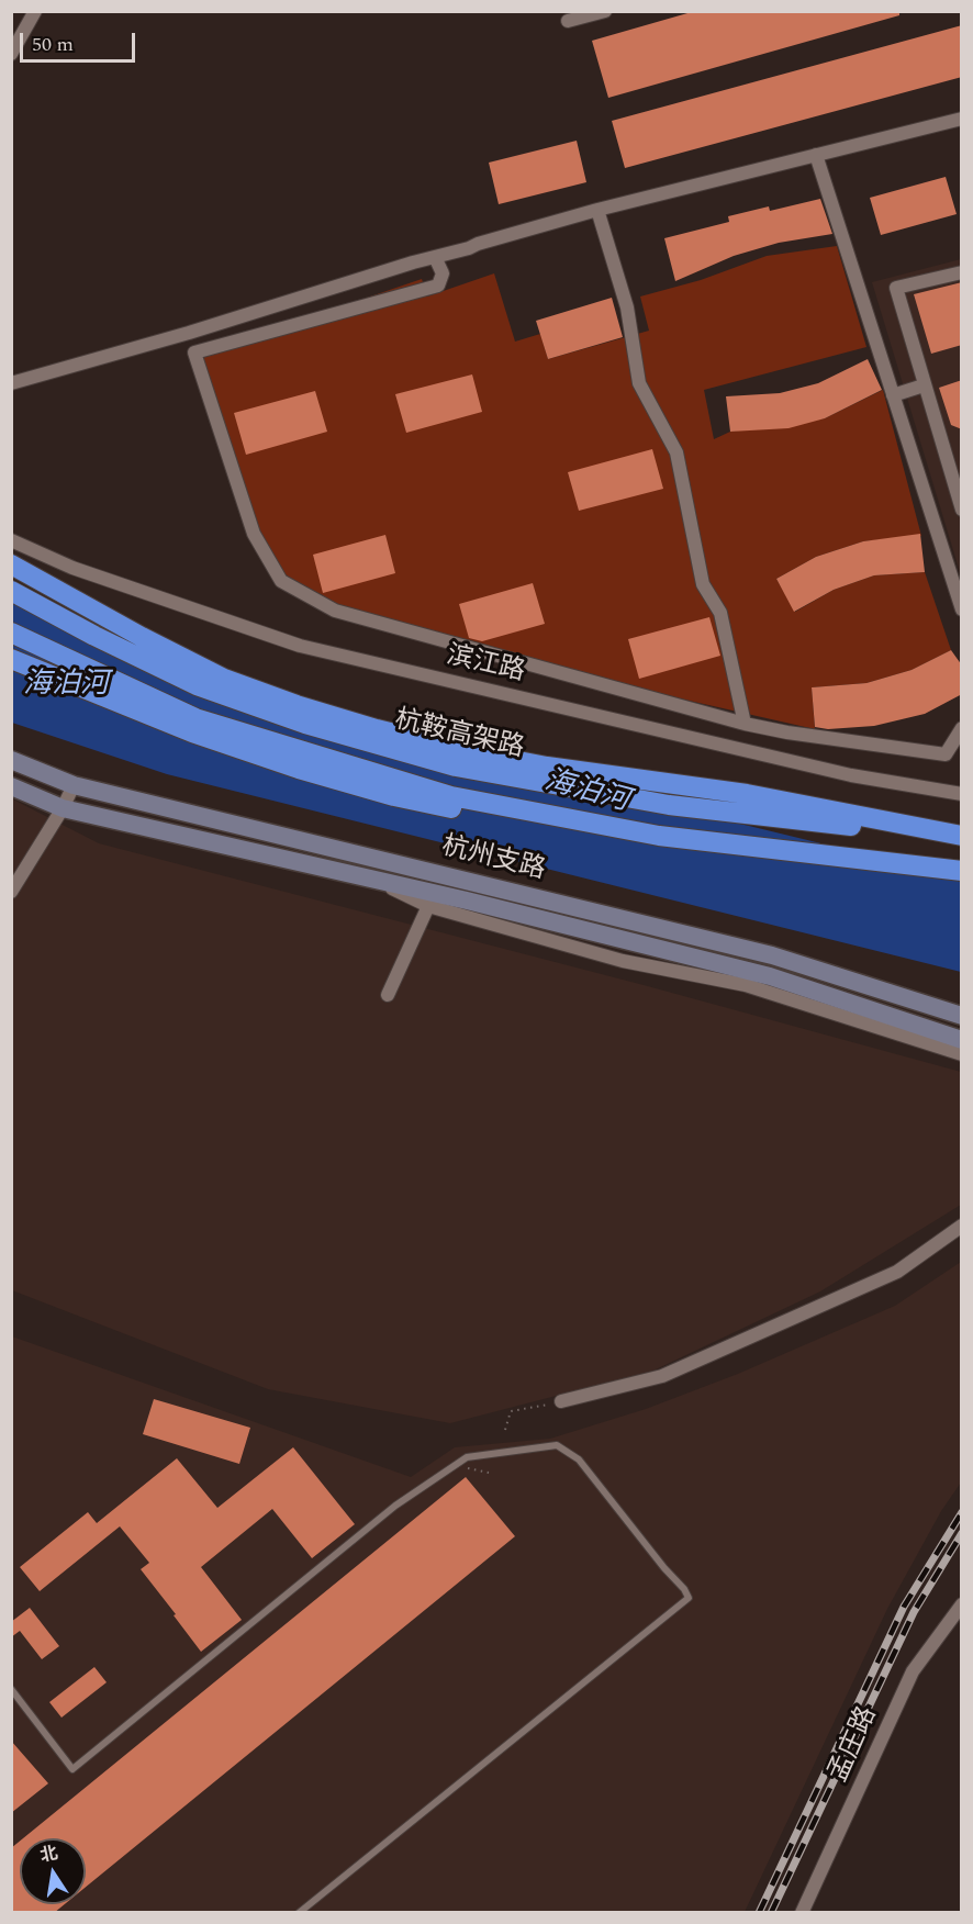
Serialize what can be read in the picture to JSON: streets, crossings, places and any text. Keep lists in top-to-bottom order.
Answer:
{
  "streets": {
    "highway": ["杭鞍高架路"],
    "main road": ["杭州支路"],
    "street": ["滨江路", "孟庄路"]
  },
  "water": ["海泊河"],
  "scale_bar": "50 m",
  "north": "top"
}
